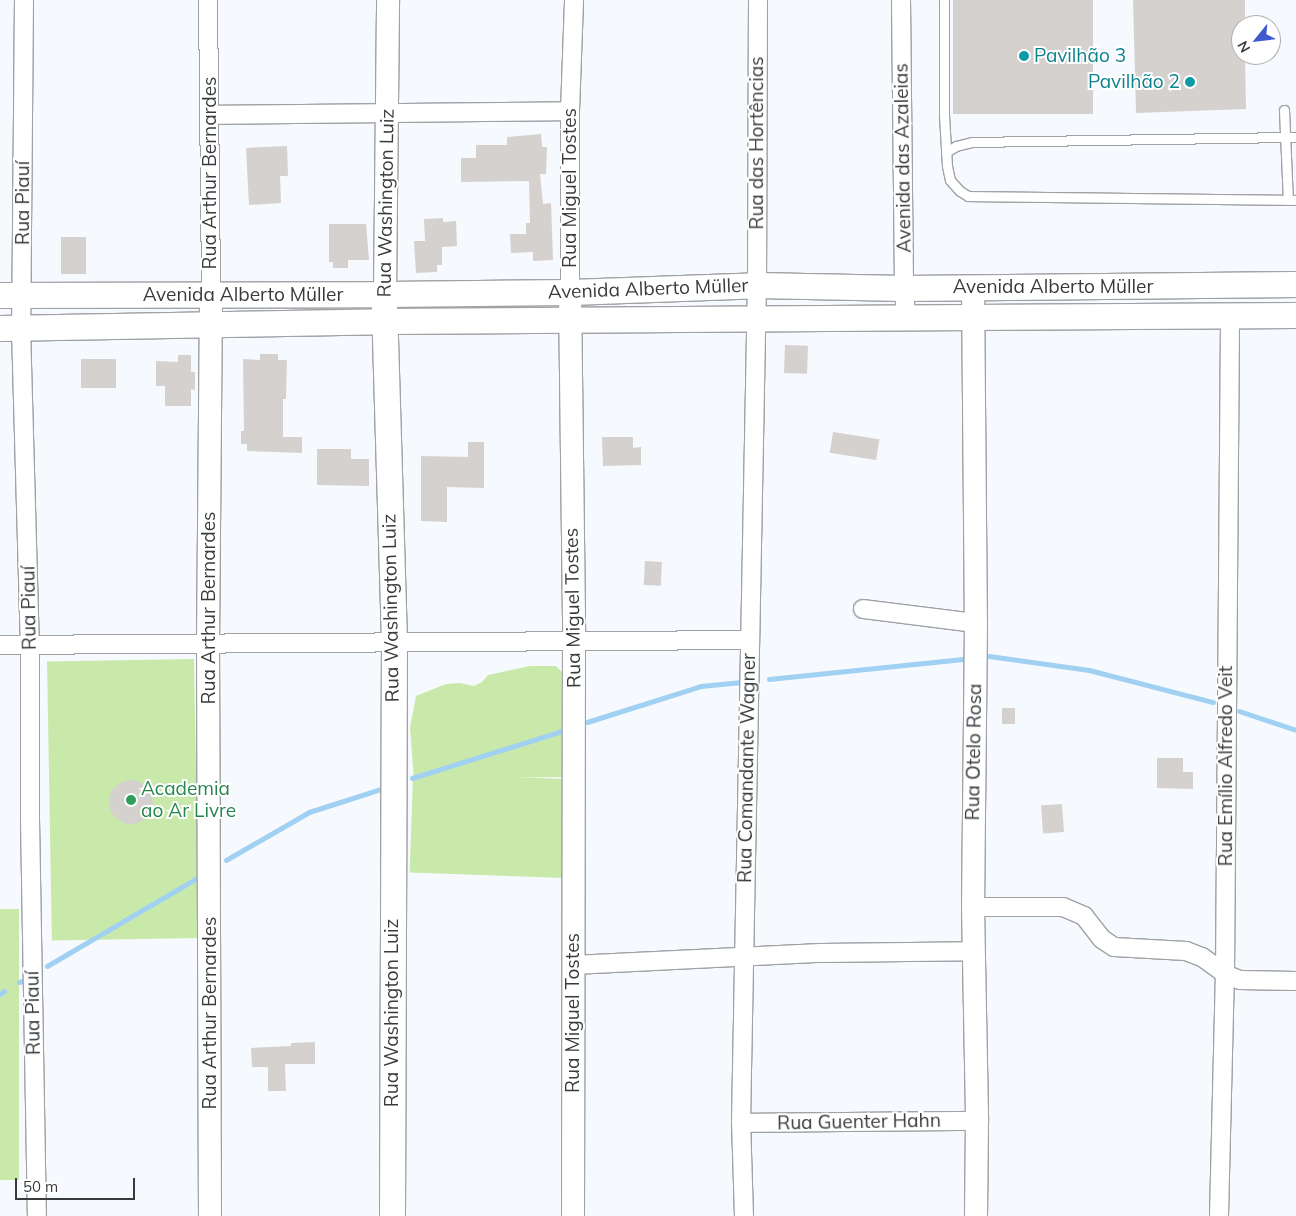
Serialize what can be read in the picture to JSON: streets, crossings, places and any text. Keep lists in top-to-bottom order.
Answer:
{
  "streets": {
    "main road": ["Rua Washington Luiz", "Avenida Alberto Müller"],
    "street": [
      "Rua das Hortências",
      "Avenida das Azaleias",
      "Rua Arthur Bernardes",
      "Rua Miguel Tostes",
      "Rua Piauí",
      "Rua Otelo Rosa",
      "Rua Emílio Alfredo Veit",
      "Rua Comandante Wagner",
      "Rua Guenter Hahn"
    ]
  },
  "crossings": [
    ["Rua das Hortências", "Avenida Alberto Müller"],
    ["Rua das Hortências", "Rua Comandante Wagner"],
    ["Avenida das Azaleias", "Avenida Alberto Müller"],
    ["Rua Arthur Bernardes", "Avenida Alberto Müller"],
    ["Rua Miguel Tostes", "Avenida Alberto Müller"],
    ["Rua Piauí", "Avenida Alberto Müller"],
    ["Rua Washington Luiz", "Avenida Alberto Müller"],
    ["Avenida Alberto Müller", "Rua Otelo Rosa"],
    ["Avenida Alberto Müller", "Rua Emílio Alfredo Veit"],
    ["Avenida Alberto Müller", "Rua Comandante Wagner"],
    ["Rua Otelo Rosa", "Rua Guenter Hahn"],
    ["Rua Comandante Wagner", "Rua Guenter Hahn"]
  ],
  "places": ["Pavilhão 3", "Pavilhão 2", "Academia ao Ar Livre"],
  "scale_bar": "50 m",
  "north": "bottom left"
}
